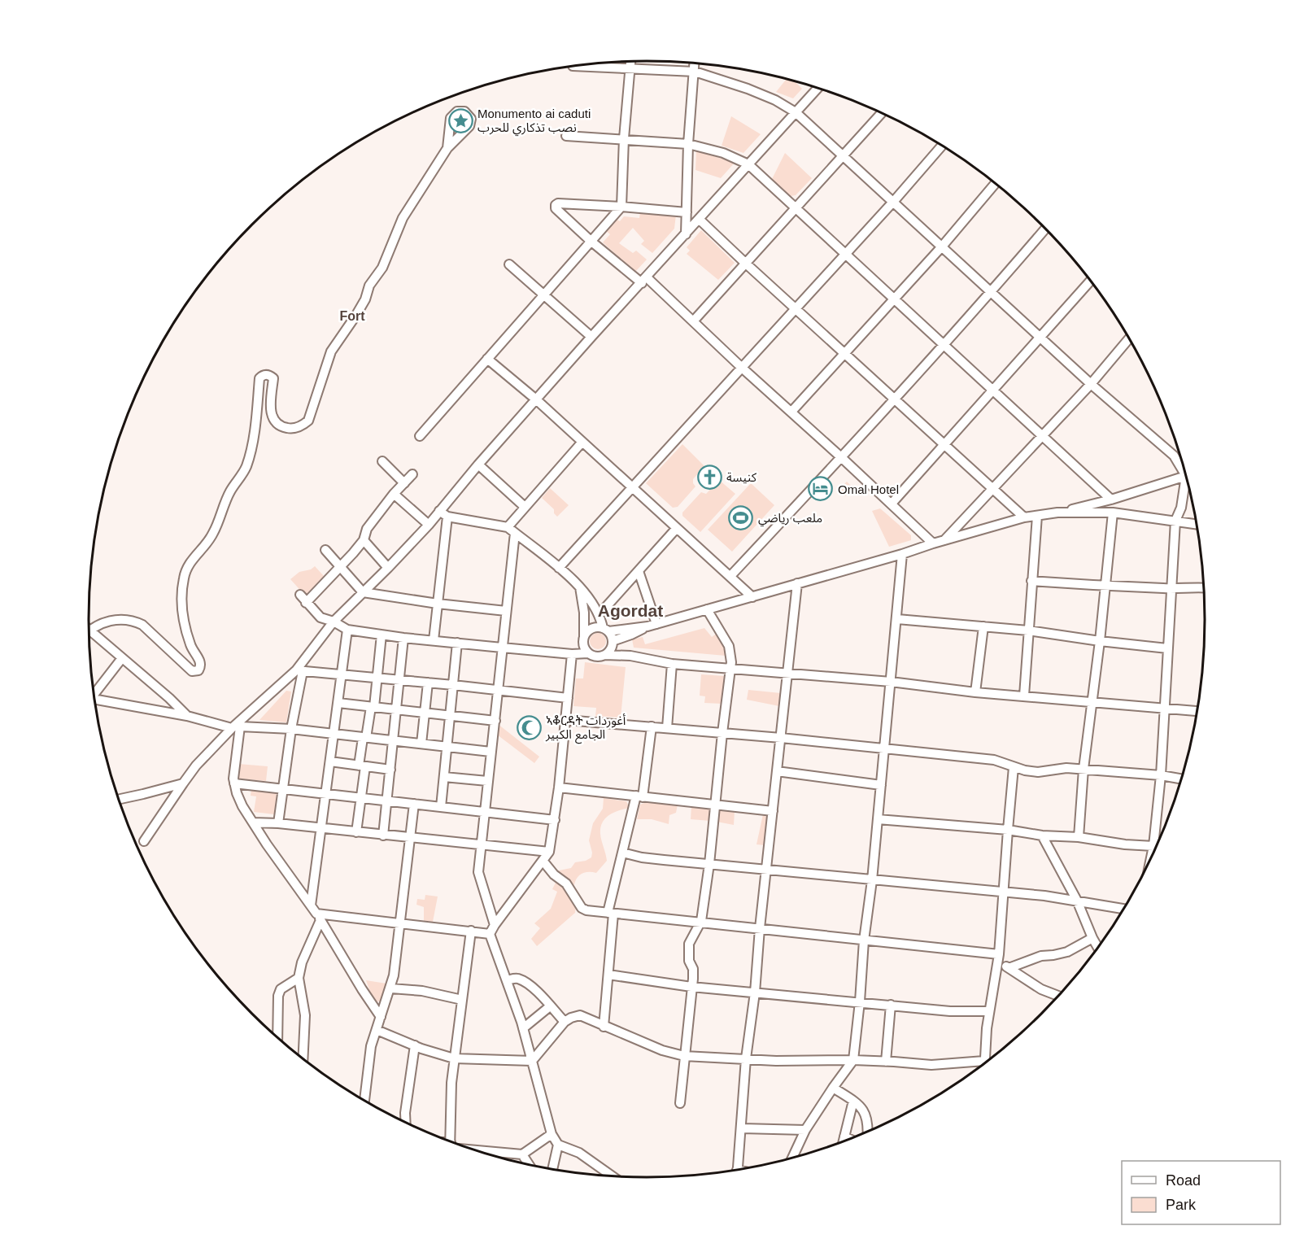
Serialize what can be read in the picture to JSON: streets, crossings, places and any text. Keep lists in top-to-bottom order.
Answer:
{
  "districts": ["Fort", "Agordat"],
  "places": {
    "place": ["Monumento ai caduti نصب تذكاري للحرب"],
    "church": ["كنيسة"],
    "hotel": ["Omal Hotel"],
    "sports": ["ملعب رياضي"],
    "mosque": ["ኣቆርዳት أغوردات الجامع الكبير"]
  },
  "legend": ["Road", "Park"]
}
